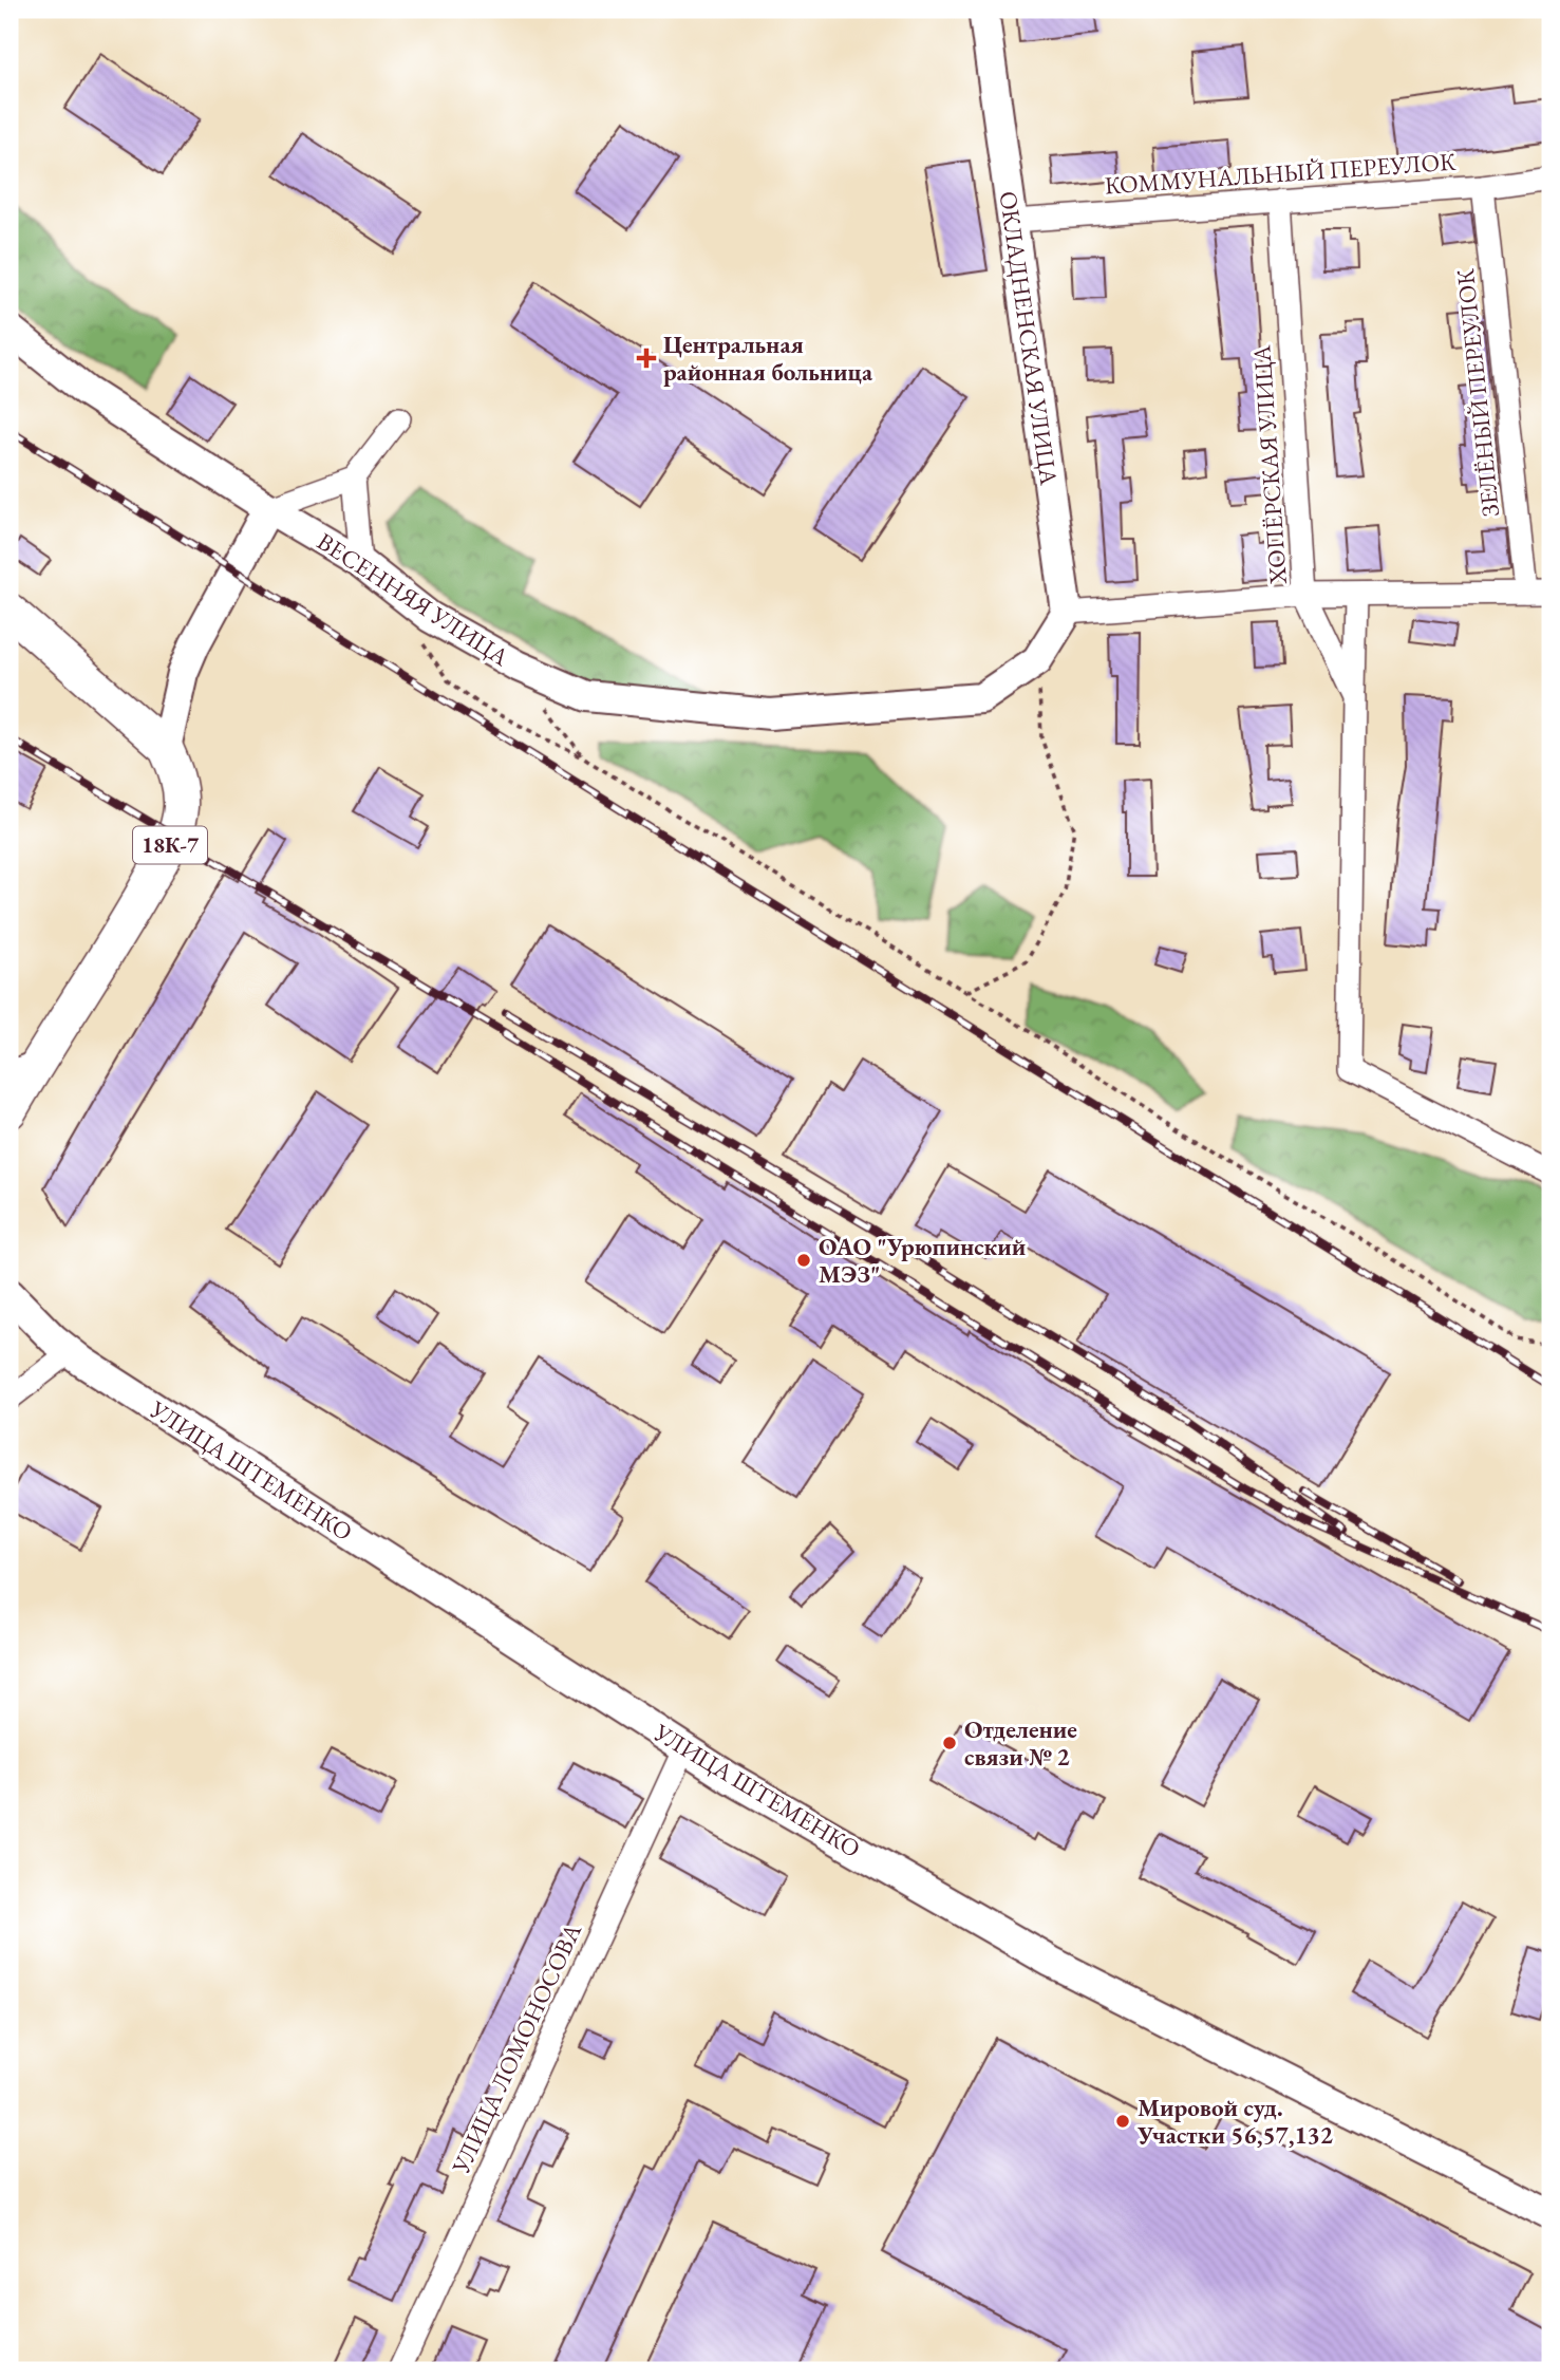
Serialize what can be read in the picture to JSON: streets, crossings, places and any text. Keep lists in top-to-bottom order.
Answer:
{
  "streets": {
    "main road": [
      "ОКЛАДНЕНСКАЯ УЛИЦА",
      "ВЕСЕННЯЯ УЛИЦА",
      "18К-7",
      "УЛИЦА ШТЕМЕНКО"
    ],
    "street": [
      "КОММУНАЛЬНЫЙ ПЕРЕУЛОК",
      "ЗЕЛЁНЫЙ ПЕРЕУЛОК",
      "ХОПЁРСКАЯ УЛИЦА",
      "УЛИЦА ЛОМОНОСОВА"
    ]
  },
  "crossings": [
    ["КОММУНАЛЬНЫЙ ПЕРЕУЛОК", "ОКЛАДНЕНСКАЯ УЛИЦА"],
    ["КОММУНАЛЬНЫЙ ПЕРЕУЛОК", "ЗЕЛЁНЫЙ ПЕРЕУЛОК"],
    ["КОММУНАЛЬНЫЙ ПЕРЕУЛОК", "ХОПЁРСКАЯ УЛИЦА"],
    ["УЛИЦА ШТЕМЕНКО", "УЛИЦА ЛОМОНОСОВА"]
  ],
  "places": {
    "health": ["Центральная районная больница"],
    "other": ["ОАО \"Урюпинский МЭЗ\"", "Отделение связи № 2", "Мировой суд. Участки 56,57,132"]
  }
}
